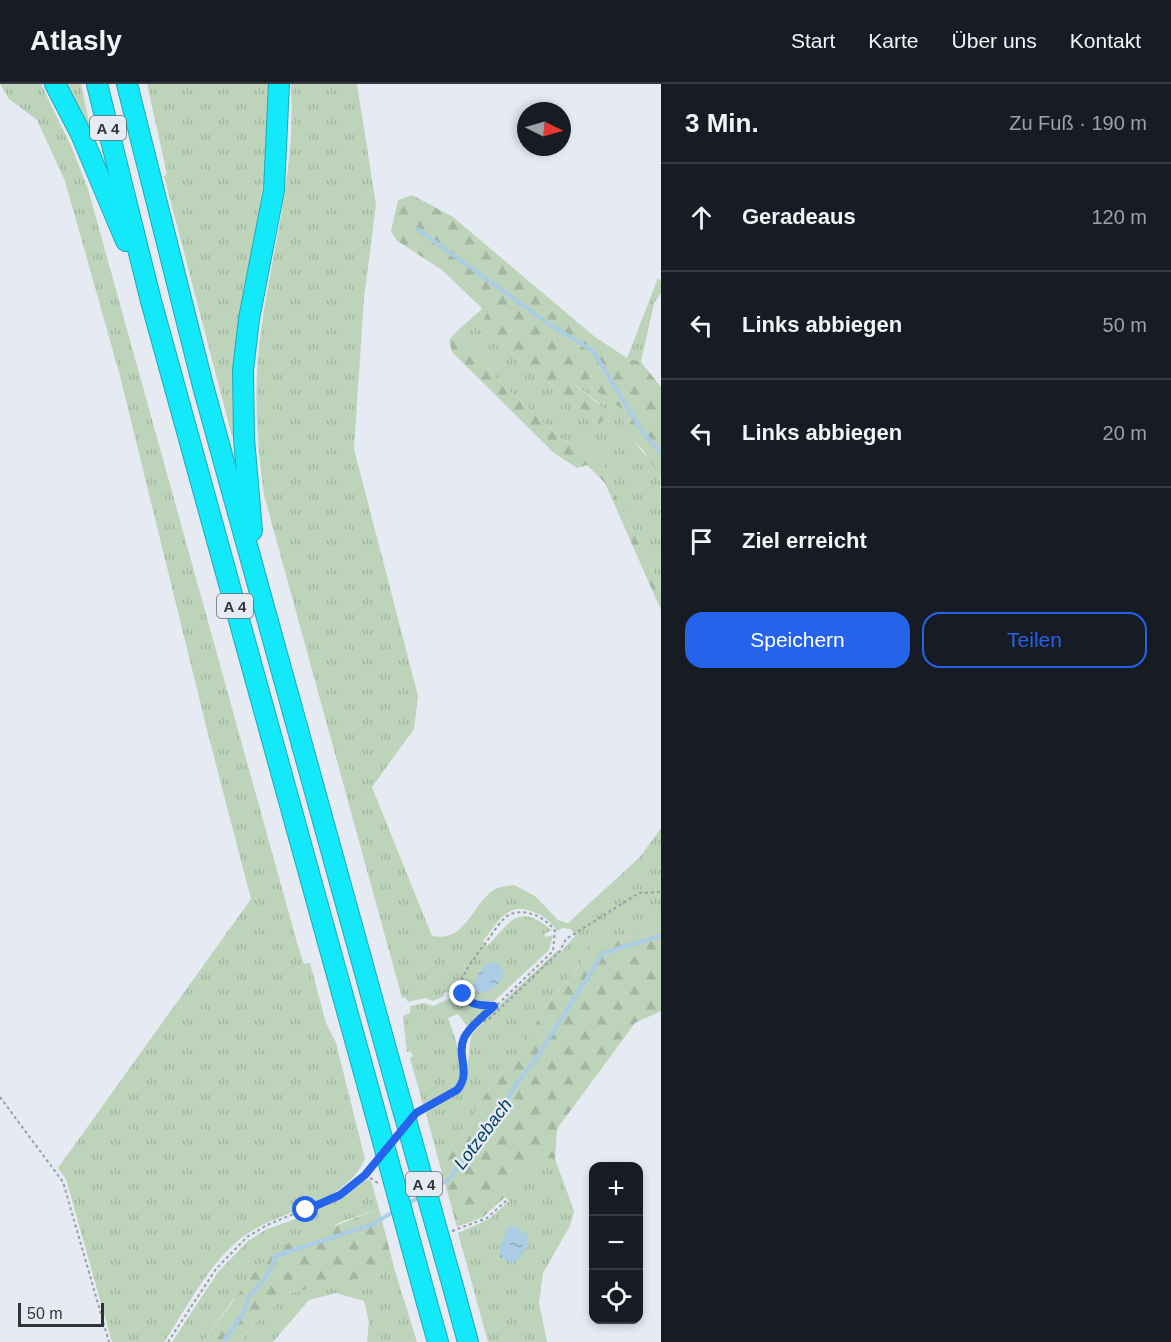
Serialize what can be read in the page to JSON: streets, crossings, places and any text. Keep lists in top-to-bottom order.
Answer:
{
  "streets": {
    "highway": ["A 4"]
  },
  "water": ["Lotzebach"],
  "scale_bar": "50 m",
  "north": "right",
  "page": {
    "header": "Atlasly",
    "nav": [
      "Start",
      "Karte",
      "Über uns",
      "Kontakt"
    ],
    "heading": ["3 Min.", "Zu Fuß · 190 m"],
    "list": [
      ["Geradeaus", "120 m"],
      ["Links abbiegen", "50 m"],
      ["Links abbiegen", "20 m"],
      "Ziel erreicht"
    ],
    "buttons": ["Speichern", "Teilen"],
    "map_buttons": ["+", "−"],
    "scale": "50 m"
  }
}
